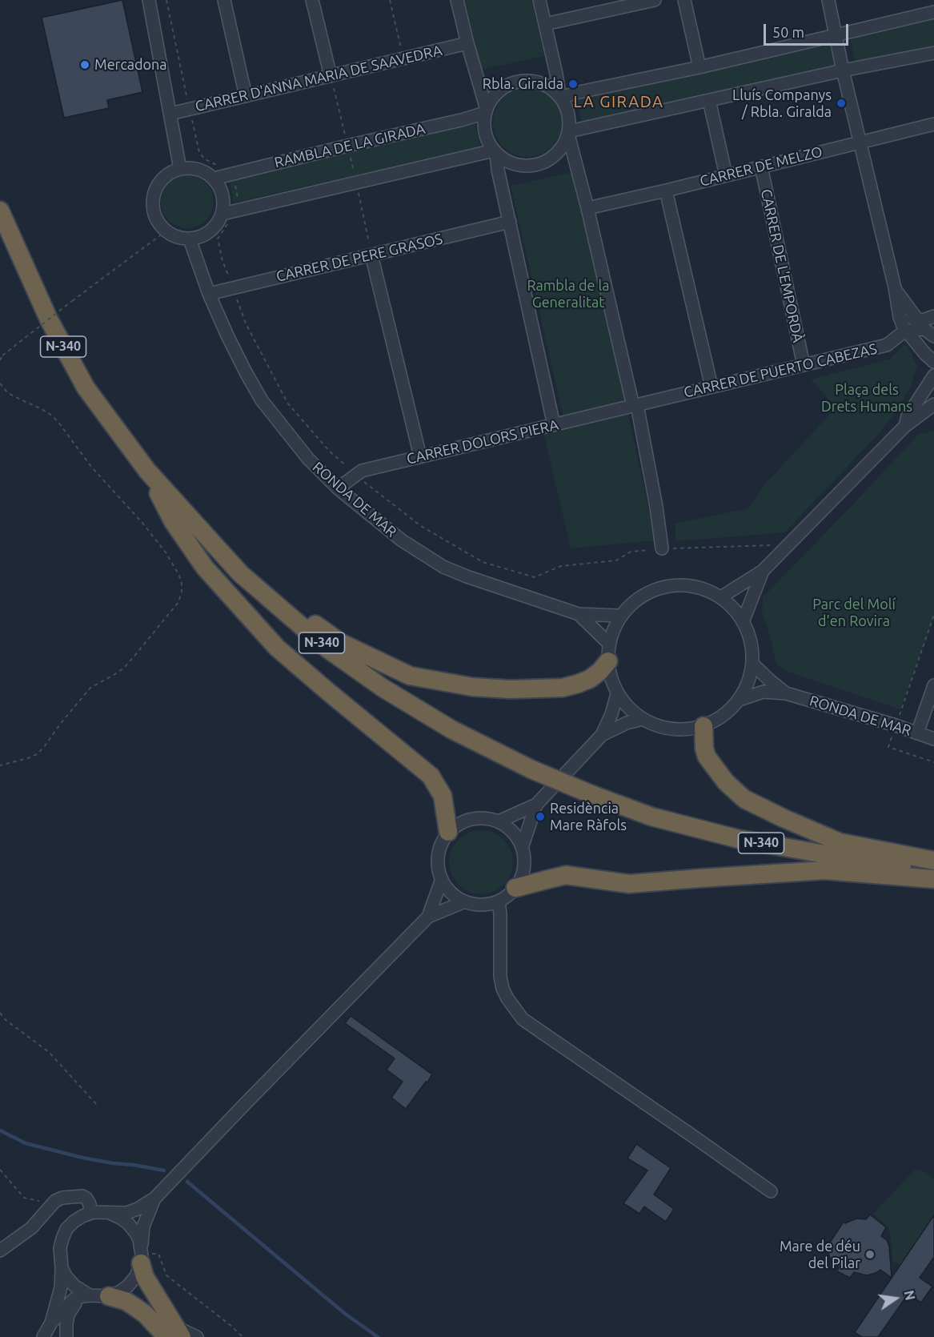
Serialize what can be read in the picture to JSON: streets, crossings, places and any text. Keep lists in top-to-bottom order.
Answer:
{
  "streets": {
    "highway": ["N-340"],
    "street": [
      "CARRER D'ANNA MARIA DE SAAVEDRA",
      "RAMBLA DE LA GIRADA",
      "CARRER DE MELZO",
      "CARRER DE PERE GRASOS",
      "CARRER DE L'EMPORDÀ",
      "CARRER DE PUERTO CABEZAS",
      "CARRER DOLORS PIERA",
      "RONDA DE MAR"
    ]
  },
  "crossings": [
    ["RAMBLA DE LA GIRADA", "RONDA DE MAR"],
    ["CARRER DE MELZO", "CARRER DE L'EMPORDÀ"],
    ["CARRER DE PERE GRASOS", "RONDA DE MAR"],
    ["CARRER DE L'EMPORDÀ", "CARRER DE PUERTO CABEZAS"],
    ["CARRER DE PUERTO CABEZAS", "CARRER DOLORS PIERA"],
    ["CARRER DOLORS PIERA", "RONDA DE MAR"]
  ],
  "districts": ["LA GIRADA"],
  "parks": ["Rambla de la Generalitat", "Plaça dels Drets Humans", "Parc del Molí d'en Rovira"],
  "places": [
    "Mercadona",
    "Rbla. Giralda",
    "Lluís Companys / Rbla. Giralda",
    "Residència Mare Ràfols",
    "Mare de déu del Pilar"
  ],
  "scale_bar": "50 m",
  "north": "right"
}
